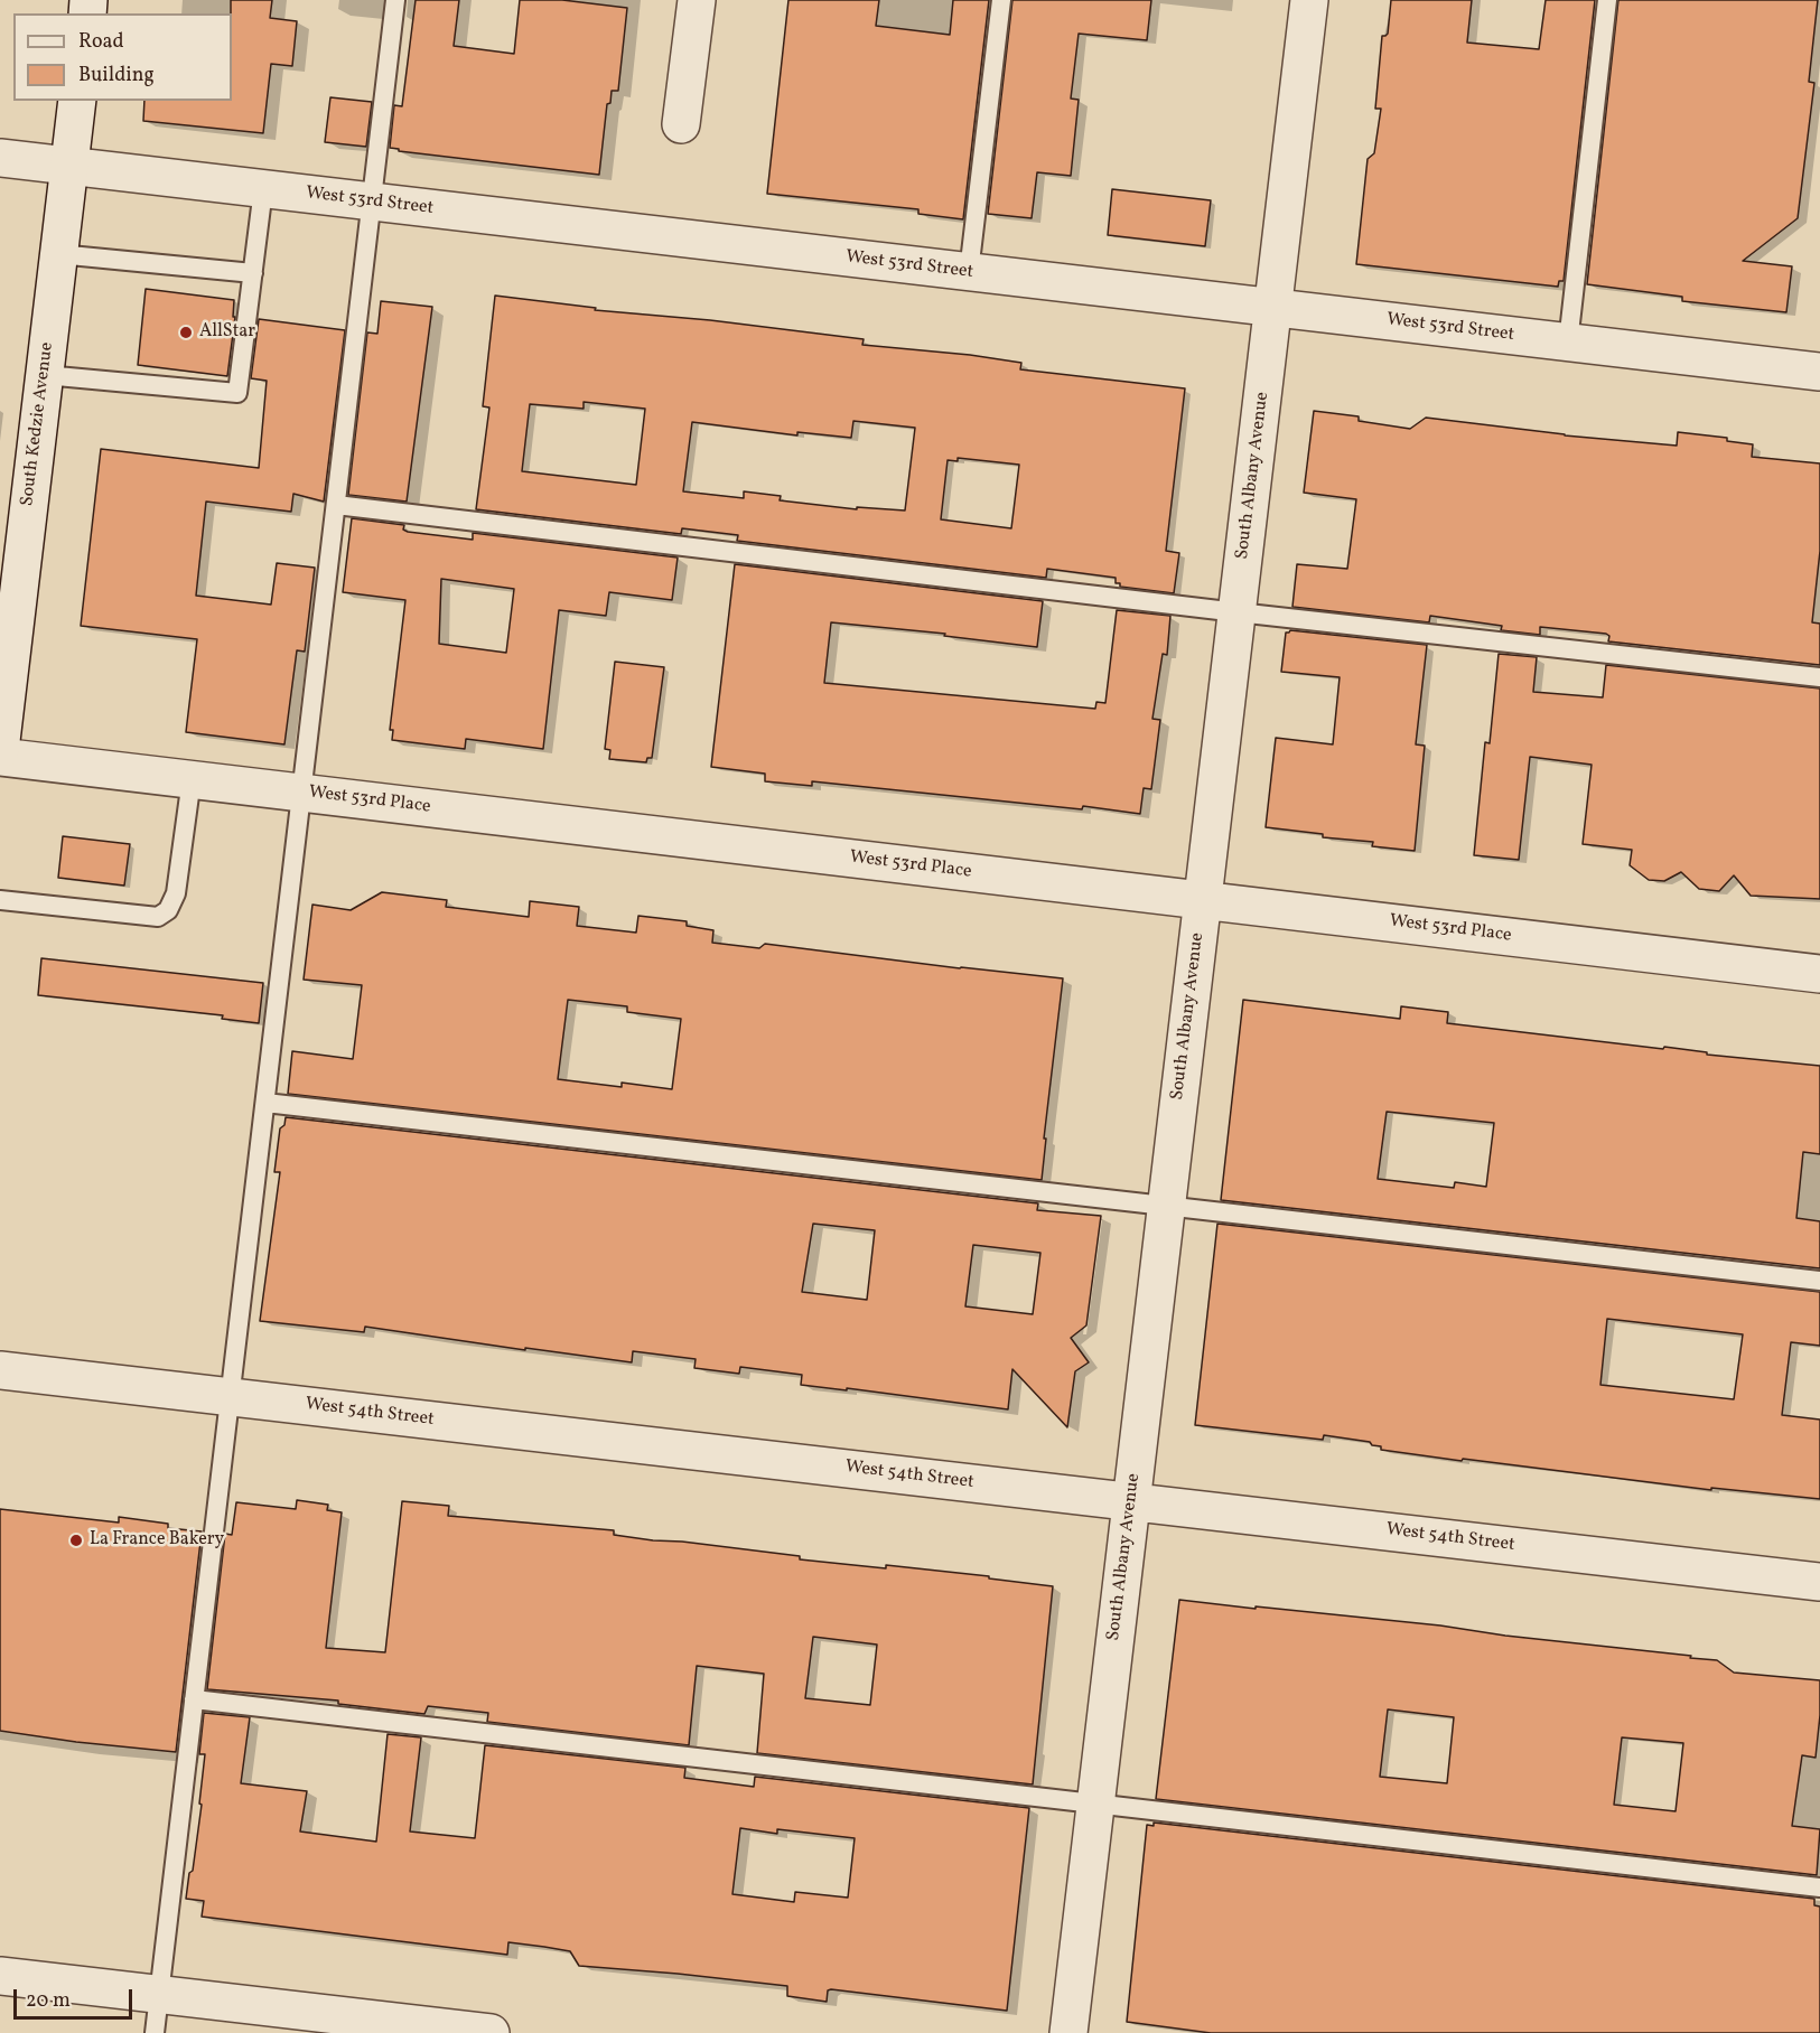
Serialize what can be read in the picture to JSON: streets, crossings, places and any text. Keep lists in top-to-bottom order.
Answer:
{
  "streets": {
    "street": [
      "West 53rd Street",
      "South Kedzie Avenue",
      "South Albany Avenue",
      "West 53rd Place",
      "West 54th Street"
    ]
  },
  "crossings": [
    ["West 53rd Street", "South Kedzie Avenue"],
    ["West 53rd Street", "South Albany Avenue"],
    ["South Albany Avenue", "West 53rd Place"],
    ["South Albany Avenue", "West 54th Street"]
  ],
  "places": ["AllStar", "La France Bakery"],
  "legend": ["Road", "Building"],
  "scale_bar": "20 m"
}
